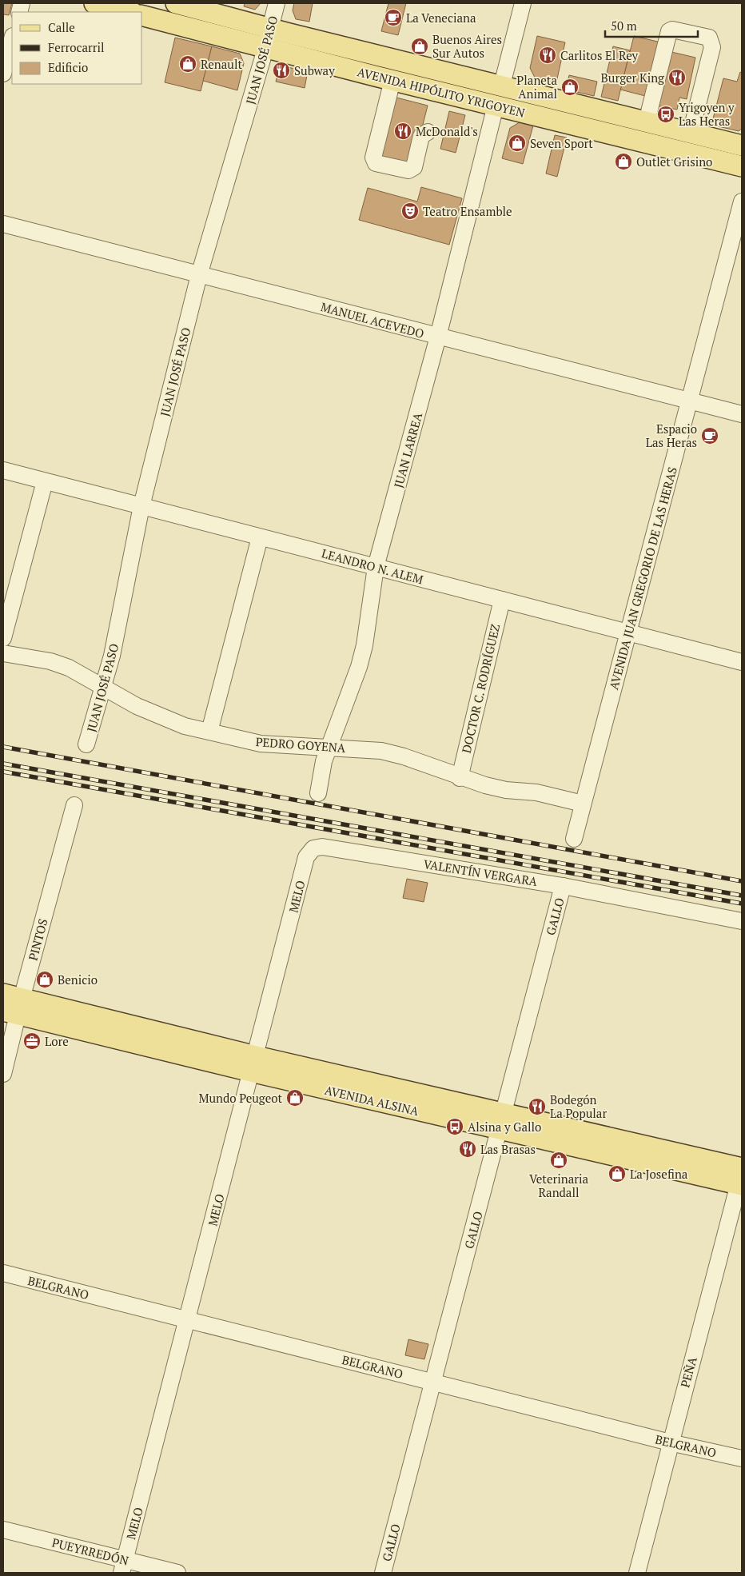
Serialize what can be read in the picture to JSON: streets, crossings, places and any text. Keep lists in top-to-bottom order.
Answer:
{
  "streets": {
    "main road": ["AVENIDA HIPÓLITO YRIGOYEN", "AVENIDA ALSINA"],
    "street": [
      "JUAN JOSÉ PASO",
      "MANUEL ACEVEDO",
      "JUAN LARREA",
      "LEANDRO N. ALEM",
      "AVENIDA JUAN GREGORIO DE LAS HERAS",
      "DOCTOR C. RODRÍGUEZ",
      "PEDRO GOYENA",
      "VALENTÍN VERGARA",
      "MELO",
      "GALLO",
      "PINTOS",
      "BELGRANO",
      "PEÑA",
      "PUEYRREDÓN"
    ]
  },
  "crossings": [
    ["JUAN JOSÉ PASO", "AVENIDA HIPÓLITO YRIGOYEN"],
    ["JUAN JOSÉ PASO", "MANUEL ACEVEDO"],
    ["JUAN JOSÉ PASO", "LEANDRO N. ALEM"],
    ["JUAN JOSÉ PASO", "PEDRO GOYENA"],
    ["AVENIDA HIPÓLITO YRIGOYEN", "JUAN LARREA"],
    ["MANUEL ACEVEDO", "JUAN LARREA"],
    ["MANUEL ACEVEDO", "AVENIDA JUAN GREGORIO DE LAS HERAS"],
    ["JUAN LARREA", "LEANDRO N. ALEM"],
    ["JUAN LARREA", "PEDRO GOYENA"],
    ["LEANDRO N. ALEM", "AVENIDA JUAN GREGORIO DE LAS HERAS"],
    ["LEANDRO N. ALEM", "DOCTOR C. RODRÍGUEZ"],
    ["AVENIDA JUAN GREGORIO DE LAS HERAS", "PEDRO GOYENA"],
    ["DOCTOR C. RODRÍGUEZ", "PEDRO GOYENA"],
    ["VALENTÍN VERGARA", "MELO"],
    ["VALENTÍN VERGARA", "GALLO"],
    ["MELO", "AVENIDA ALSINA"],
    ["MELO", "BELGRANO"],
    ["MELO", "PUEYRREDÓN"],
    ["GALLO", "AVENIDA ALSINA"],
    ["GALLO", "BELGRANO"],
    ["PINTOS", "AVENIDA ALSINA"],
    ["AVENIDA ALSINA", "PEÑA"],
    ["BELGRANO", "PEÑA"]
  ],
  "places": {
    "cafe": ["La Veneciana", "Espacio Las Heras"],
    "shop": [
      "Buenos Aires Sur Autos",
      "Renault",
      "Planeta Animal",
      "Seven Sport",
      "Outlet Grisino",
      "Benicio",
      "Mundo Peugeot",
      "Veterinaria Randall",
      "La Josefina"
    ],
    "restaurant": [
      "Carlitos El Rey",
      "Subway",
      "Burger King",
      "McDonald's",
      "Bodegón La Popular",
      "Las Brasas"
    ],
    "bus stop": ["Yrigoyen y Las Heras", "Alsina y Gallo"],
    "theatre": ["Teatro Ensamble"],
    "office": ["Lore"]
  },
  "legend": ["Calle", "Ferrocarril", "Edificio"],
  "scale_bar": "50 m"
}
